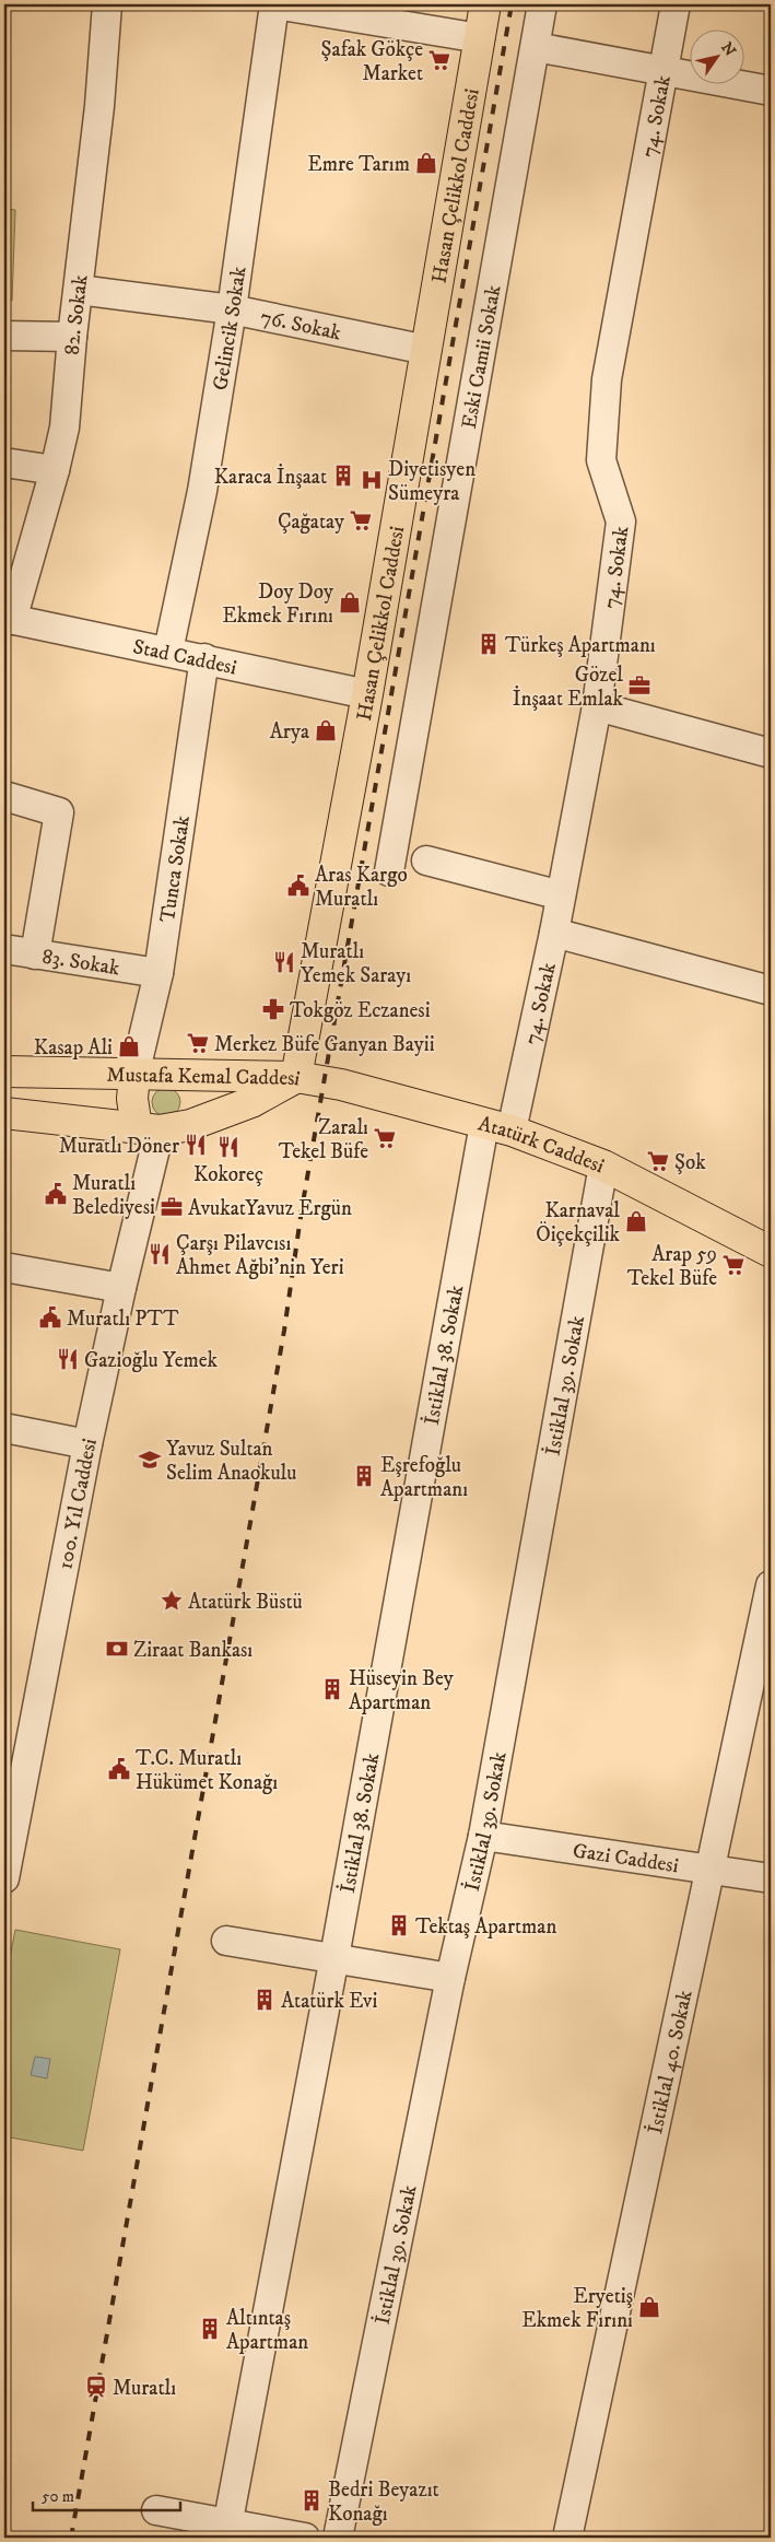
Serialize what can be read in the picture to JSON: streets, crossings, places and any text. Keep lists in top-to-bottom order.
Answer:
{
  "streets": {
    "main road": ["Hasan Çelikkol Caddesi", "Mustafa Kemal Caddesi", "Atatürk Caddesi"],
    "street": [
      "74. Sokak",
      "82. Sokak",
      "76. Sokak",
      "Gelincik Sokak",
      "Eski Camii Sokak",
      "Stad Caddesi",
      "Tunca Sokak",
      "83. Sokak",
      "İstiklal 38. Sokak",
      "İstiklal 39. Sokak",
      "100. Yıl Caddesi",
      "Gazi Caddesi",
      "İstiklal 40. Sokak"
    ]
  },
  "crossings": [
    ["74. Sokak", "Atatürk Caddesi"],
    ["74. Sokak", "İstiklal 38. Sokak"],
    ["Hasan Çelikkol Caddesi", "76. Sokak"],
    ["Hasan Çelikkol Caddesi", "Stad Caddesi"],
    ["Hasan Çelikkol Caddesi", "Mustafa Kemal Caddesi"],
    ["Hasan Çelikkol Caddesi", "Atatürk Caddesi"],
    ["82. Sokak", "76. Sokak"],
    ["82. Sokak", "Stad Caddesi"],
    ["76. Sokak", "Gelincik Sokak"],
    ["Gelincik Sokak", "Stad Caddesi"],
    ["Stad Caddesi", "Tunca Sokak"],
    ["Tunca Sokak", "83. Sokak"],
    ["Tunca Sokak", "Mustafa Kemal Caddesi"],
    ["Mustafa Kemal Caddesi", "Atatürk Caddesi"],
    ["Mustafa Kemal Caddesi", "100. Yıl Caddesi"],
    ["Atatürk Caddesi", "İstiklal 38. Sokak"],
    ["Atatürk Caddesi", "İstiklal 39. Sokak"],
    ["İstiklal 39. Sokak", "Gazi Caddesi"],
    ["Gazi Caddesi", "İstiklal 40. Sokak"]
  ],
  "places": {
    "supermarket": [
      "Şafak Gökçe Market",
      "Çağatay",
      "Merkez Büfe Ganyan Bayii",
      "Zaralı Tekel Büfe",
      "Şok",
      "Arap 59 Tekel Büfe"
    ],
    "shop": [
      "Emre Tarım",
      "Doy Doy Ekmek Fırını",
      "Arya",
      "Kasap Ali",
      "Karnaval Öiçekçilik",
      "Eryetiş Ekmek Fırını"
    ],
    "building": [
      "Karaca İnşaat",
      "Türkeş Apartmanı",
      "Eşrefoğlu Apartmanı",
      "Hüseyin Bey Apartman",
      "Tektaş Apartman",
      "Atatürk Evi",
      "Altıntaş Apartman",
      "Bedri Beyazıt Konağı"
    ],
    "hospital": ["Diyetisyen Sümeyra"],
    "office": ["Gözel İnşaat Emlak", "AvukatYavuz Ergün"],
    "public building": [
      "Aras Kargo Muratlı",
      "Muratlı Belediyesi",
      "Muratlı PTT",
      "T.C. Muratlı Hükümet Konağı"
    ],
    "restaurant": [
      "Muratlı Yemek Sarayı",
      "Muratlı Döner",
      "Kokoreç",
      "Çarşı Pilavcısı Ahmet Ağbi'nin Yeri",
      "Gazioğlu Yemek"
    ],
    "pharmacy": ["Tokgöz Eczanesi"],
    "school or university": ["Yavuz Sultan Selim Anaokulu"],
    "place": ["Atatürk Büstü"],
    "bank": ["Ziraat Bankası"],
    "station": ["Muratlı"]
  },
  "scale_bar": "50 m",
  "north": "top right"
}
